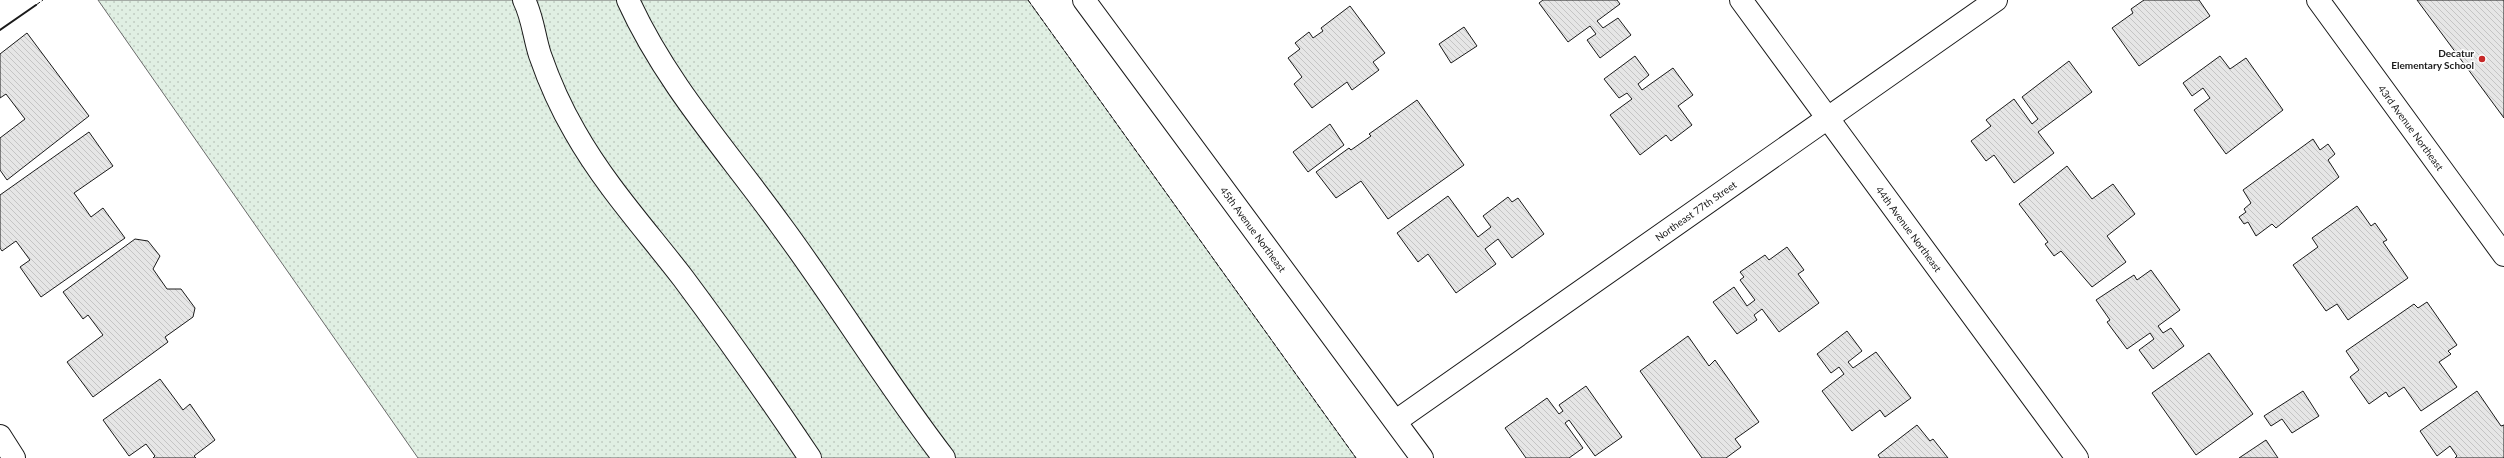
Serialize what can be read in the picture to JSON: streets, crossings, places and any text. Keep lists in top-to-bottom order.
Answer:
{
  "streets": {
    "street": [
      "43rd Avenue Northeast",
      "Northeast 77th Street",
      "45th Avenue Northeast",
      "44th Avenue Northeast"
    ]
  },
  "crossings": [
    ["Northeast 77th Street", "45th Avenue Northeast"],
    ["Northeast 77th Street", "44th Avenue Northeast"]
  ],
  "places": ["Decatur Elementary School"]
}
